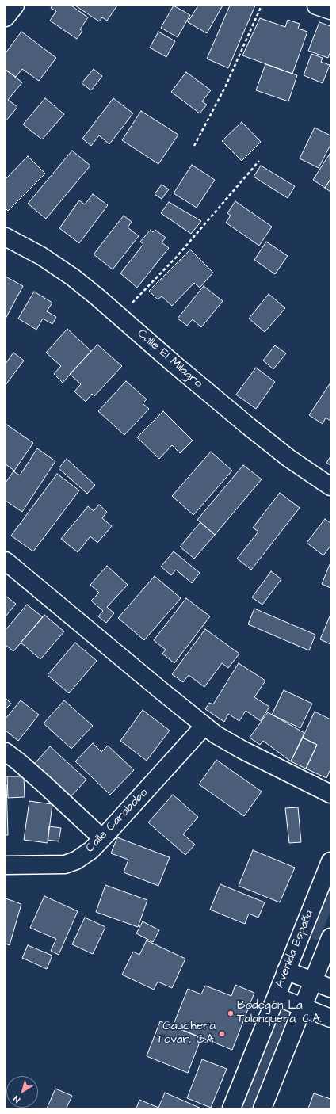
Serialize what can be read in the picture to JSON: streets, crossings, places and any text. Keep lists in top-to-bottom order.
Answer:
{
  "streets": {
    "street": ["Calle El Milagro", "Calle Carabobo", "Avenida España"]
  },
  "places": ["Bodegón La Talanquera, C.A.", "Cauchera Tovar, C.A."],
  "north": "bottom left"
}
